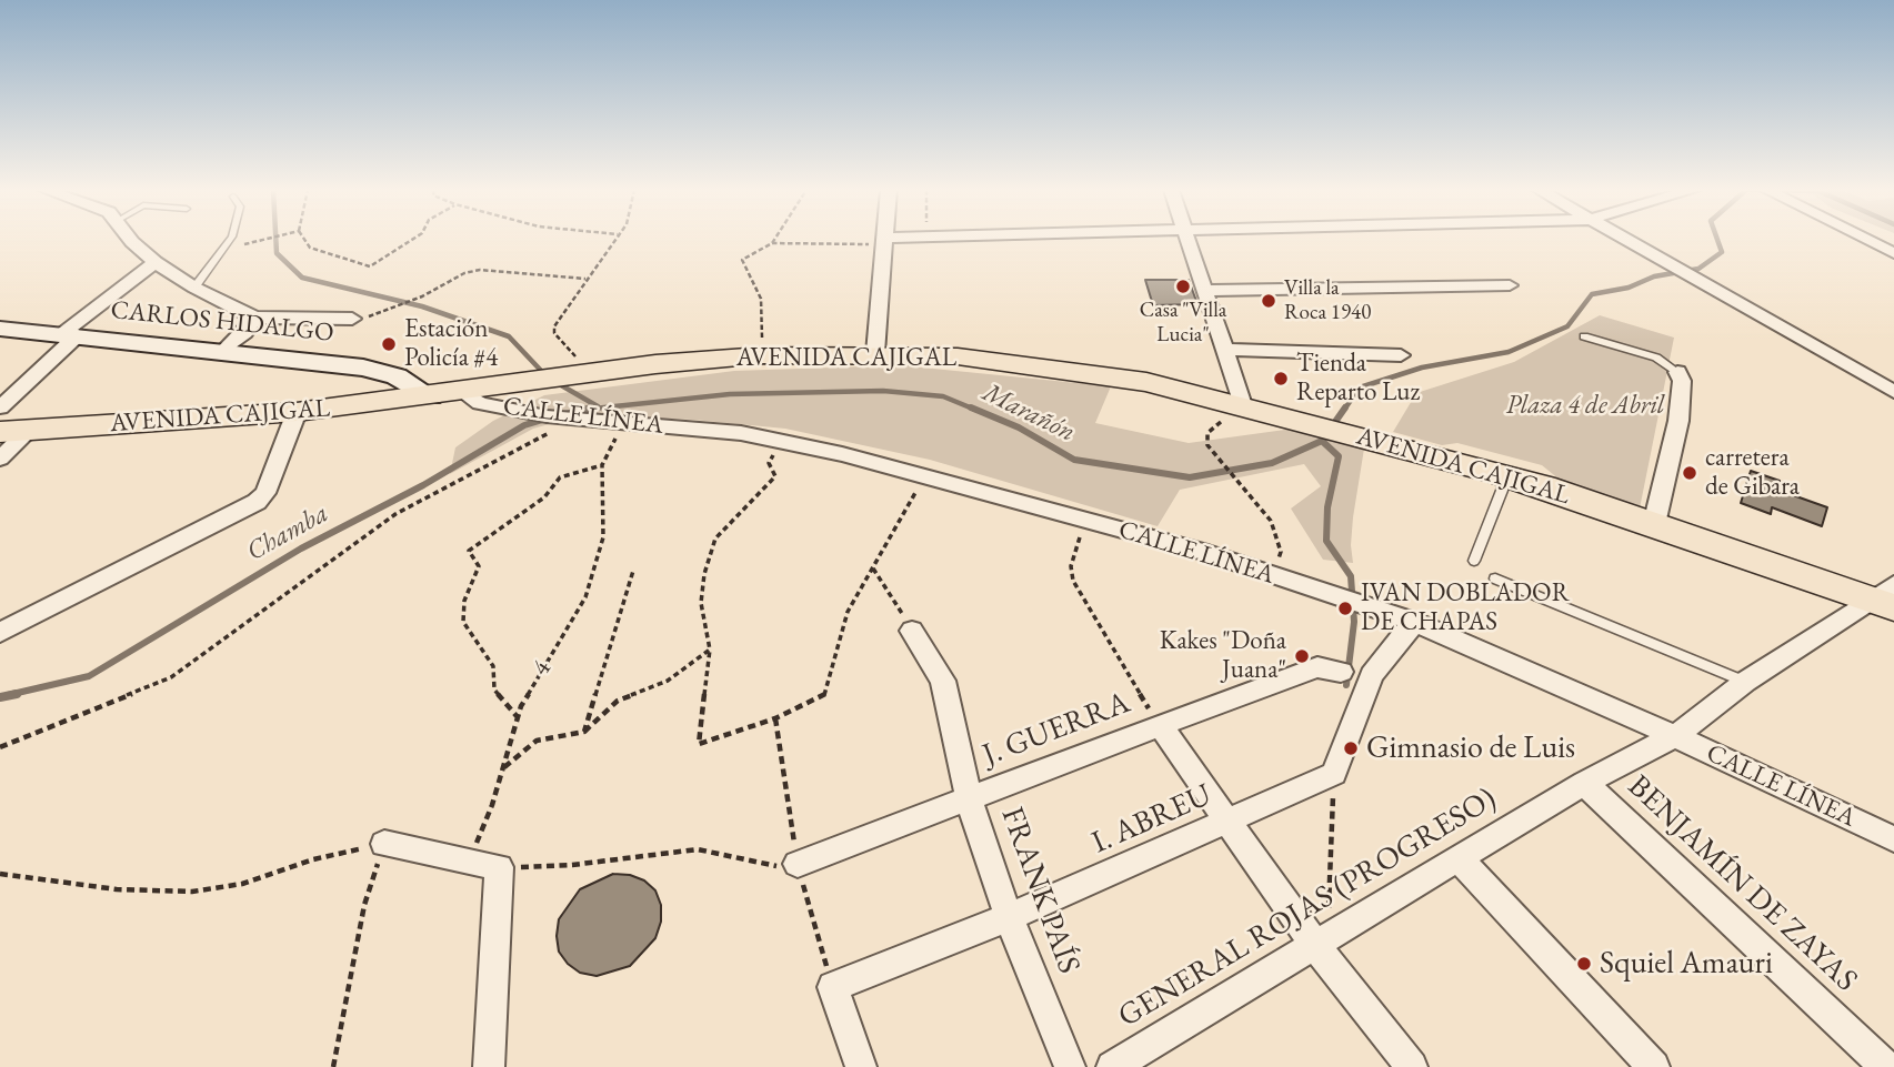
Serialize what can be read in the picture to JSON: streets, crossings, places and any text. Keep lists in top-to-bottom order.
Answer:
{
  "streets": {
    "main road": ["AVENIDA CAJIGAL"],
    "street": [
      "CARLOS HIDALGO",
      "CALLE LÍNEA",
      "J. GUERRA",
      "I. ABREU",
      "BENJAMÍN DE ZAYAS",
      "FRANK PAÍS",
      "GENERAL ROJAS (PROGRESO)"
    ],
    "path": ["4"]
  },
  "crossings": [
    ["CARLOS HIDALGO", "AVENIDA CAJIGAL"],
    ["AVENIDA CAJIGAL", "CALLE LÍNEA"],
    ["AVENIDA CAJIGAL", "GENERAL ROJAS (PROGRESO)"],
    ["CALLE LÍNEA", "GENERAL ROJAS (PROGRESO)"],
    ["J. GUERRA", "FRANK PAÍS"],
    ["I. ABREU", "FRANK PAÍS"],
    ["BENJAMÍN DE ZAYAS", "GENERAL ROJAS (PROGRESO)"]
  ],
  "water": ["Marañón", "Chamba"],
  "parks": ["Plaza 4 de Abril"],
  "places": [
    "Casa \"Villa Lucia\"",
    "Villa la Roca 1940",
    "Estación Policía #4",
    "Tienda Reparto Luz",
    "carretera de Gibara",
    "IVAN DOBLADOR DE CHAPAS",
    "Kakes \"Doña Juana\"",
    "Gimnasio de Luis",
    "Squiel Amauri"
  ]
}
